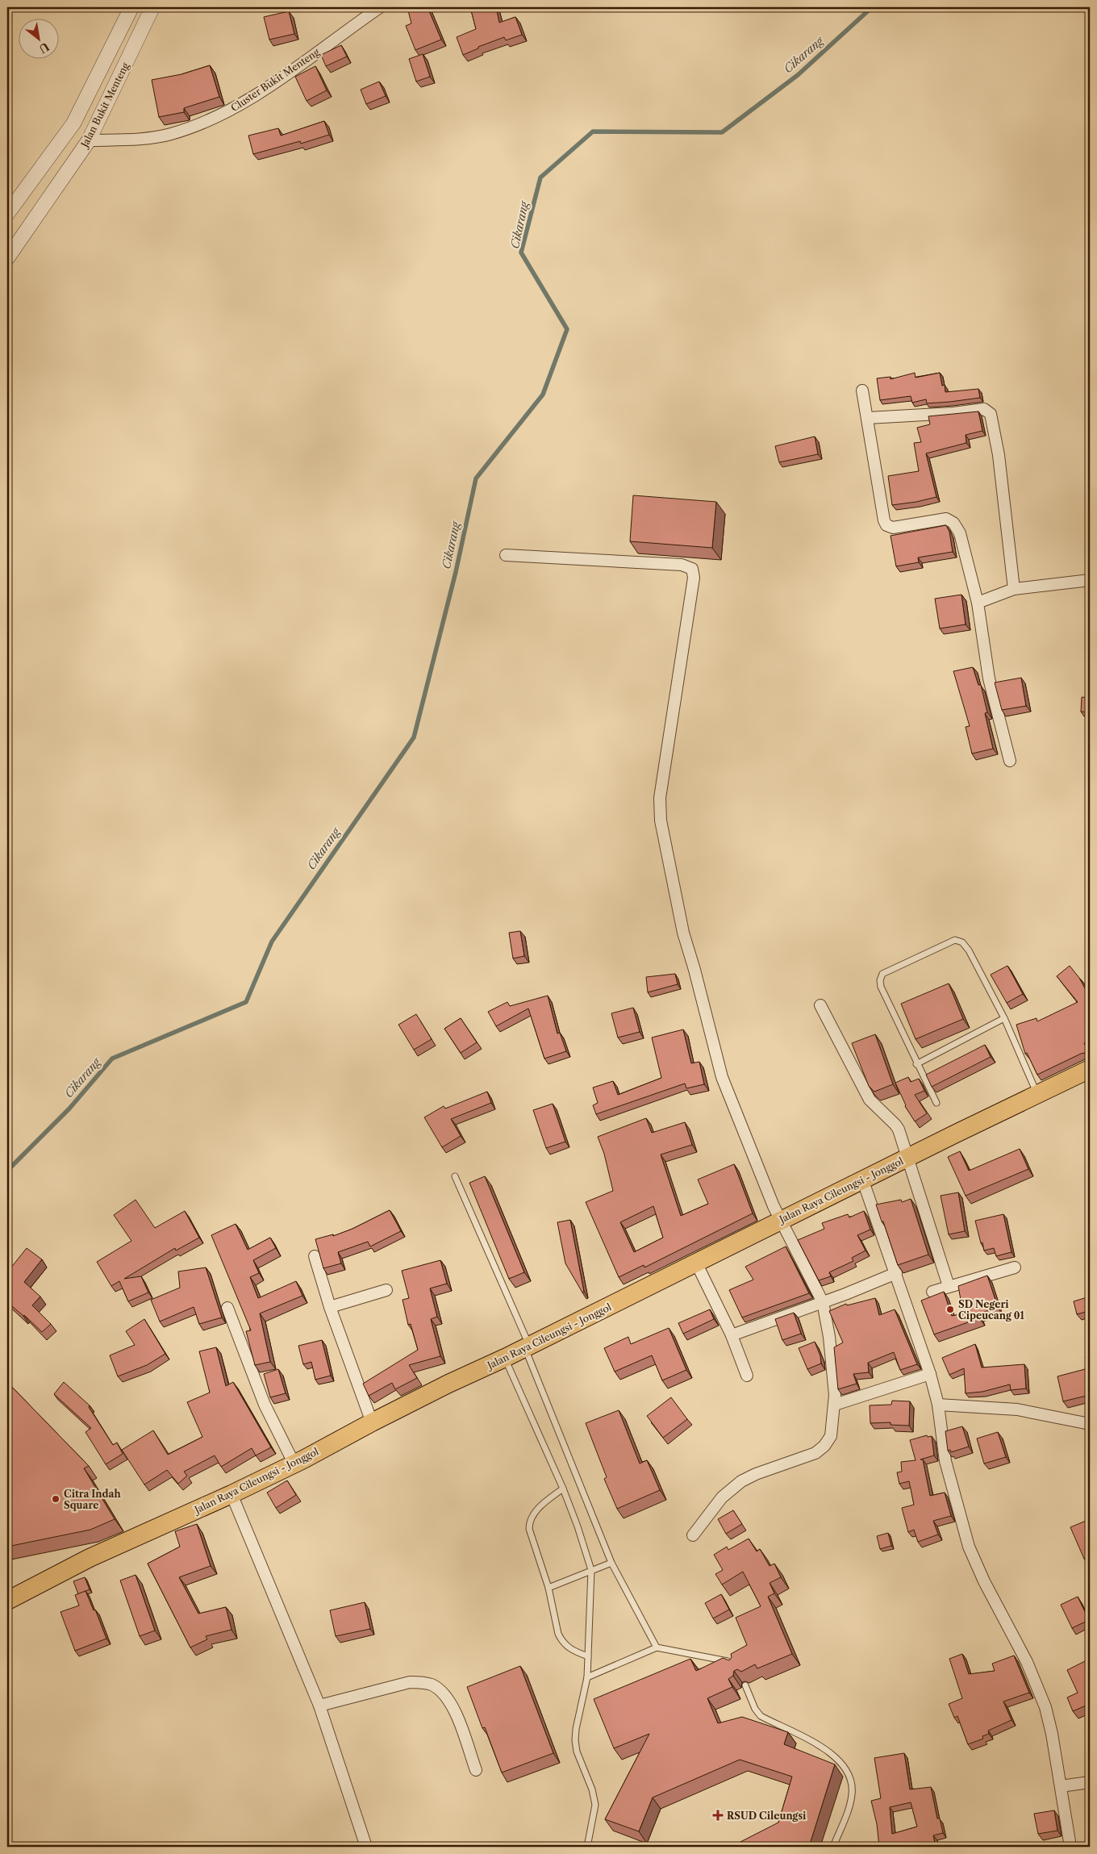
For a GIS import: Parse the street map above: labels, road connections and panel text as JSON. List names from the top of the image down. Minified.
{"streets":{"main road":["Jalan Raya Cileungsi - Jonggol"],"street":["Cluster Bukit Menteng","Jalan Bukit Menteng"]},"crossings":[["Cluster Bukit Menteng","Jalan Bukit Menteng"]],"water":["Cikarang"],"places":{"other":["SD Negeri Cipeucang 01","Citra Indah Square"],"health":["RSUD Cileungsi"]},"north":"bottom right"}
